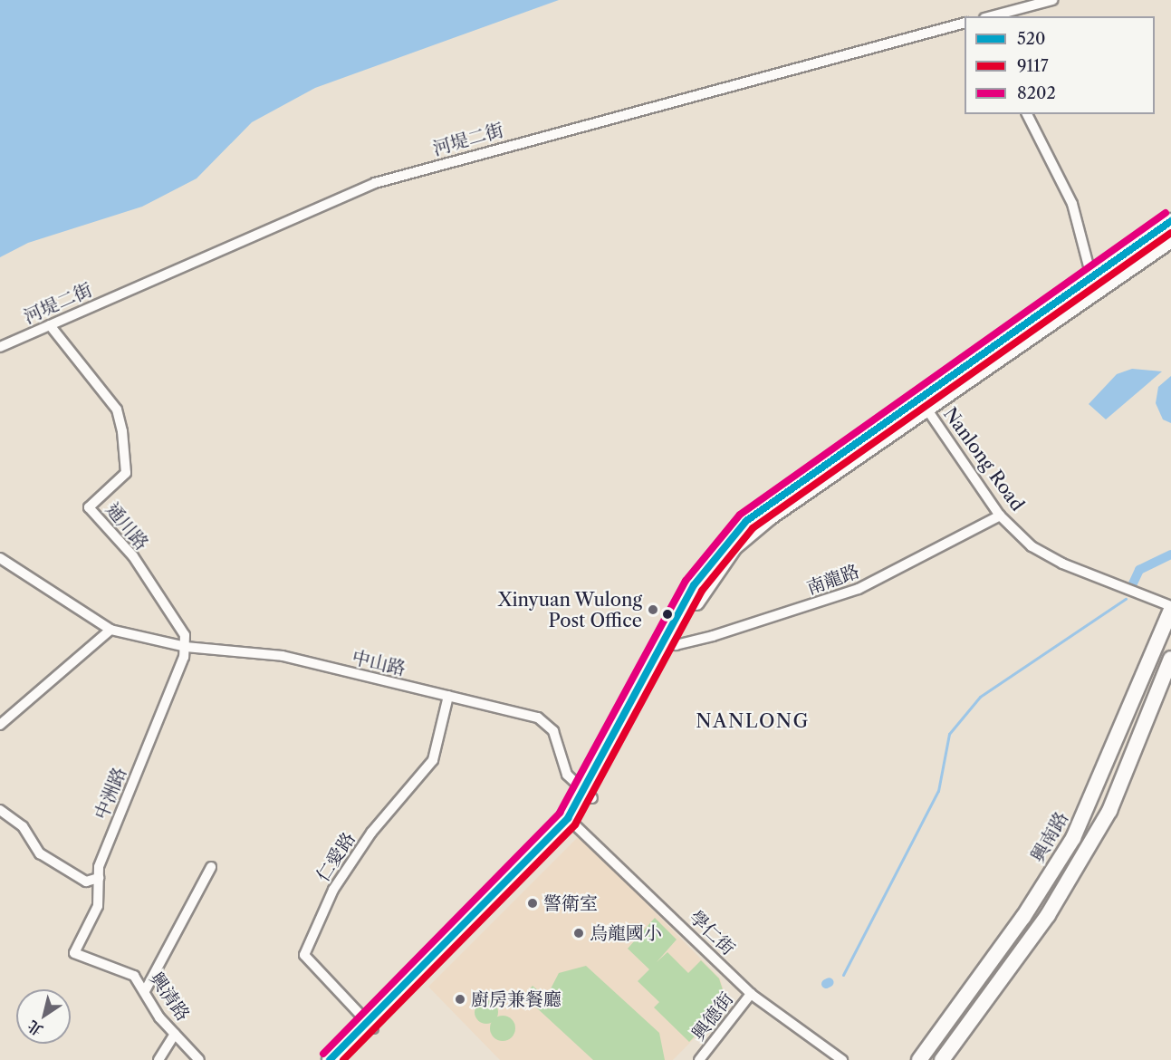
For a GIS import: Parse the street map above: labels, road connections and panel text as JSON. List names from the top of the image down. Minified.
{"streets":{"main road":["興南路"],"street":["河堤二街","Nanlong Road","通川路","南龍路","中山路","中洲路","仁愛路","學仁街","興清路","興德街"]},"crossings":[["河堤二街","通川路"],["Nanlong Road","南龍路"],["Nanlong Road","興南路"],["通川路","中山路"],["通川路","中洲路"],["中山路","中洲路"],["中山路","仁愛路"],["中洲路","興清路"],["學仁街","興德街"]],"districts":["NANLONG"],"places":["Xinyuan Wulong Post Office","警衛室","烏龍國小","廚房兼餐廳"],"lines":["transit line 8202","transit line 520","transit line 9117"],"legend":["520","9117","8202"],"north":"bottom left"}
